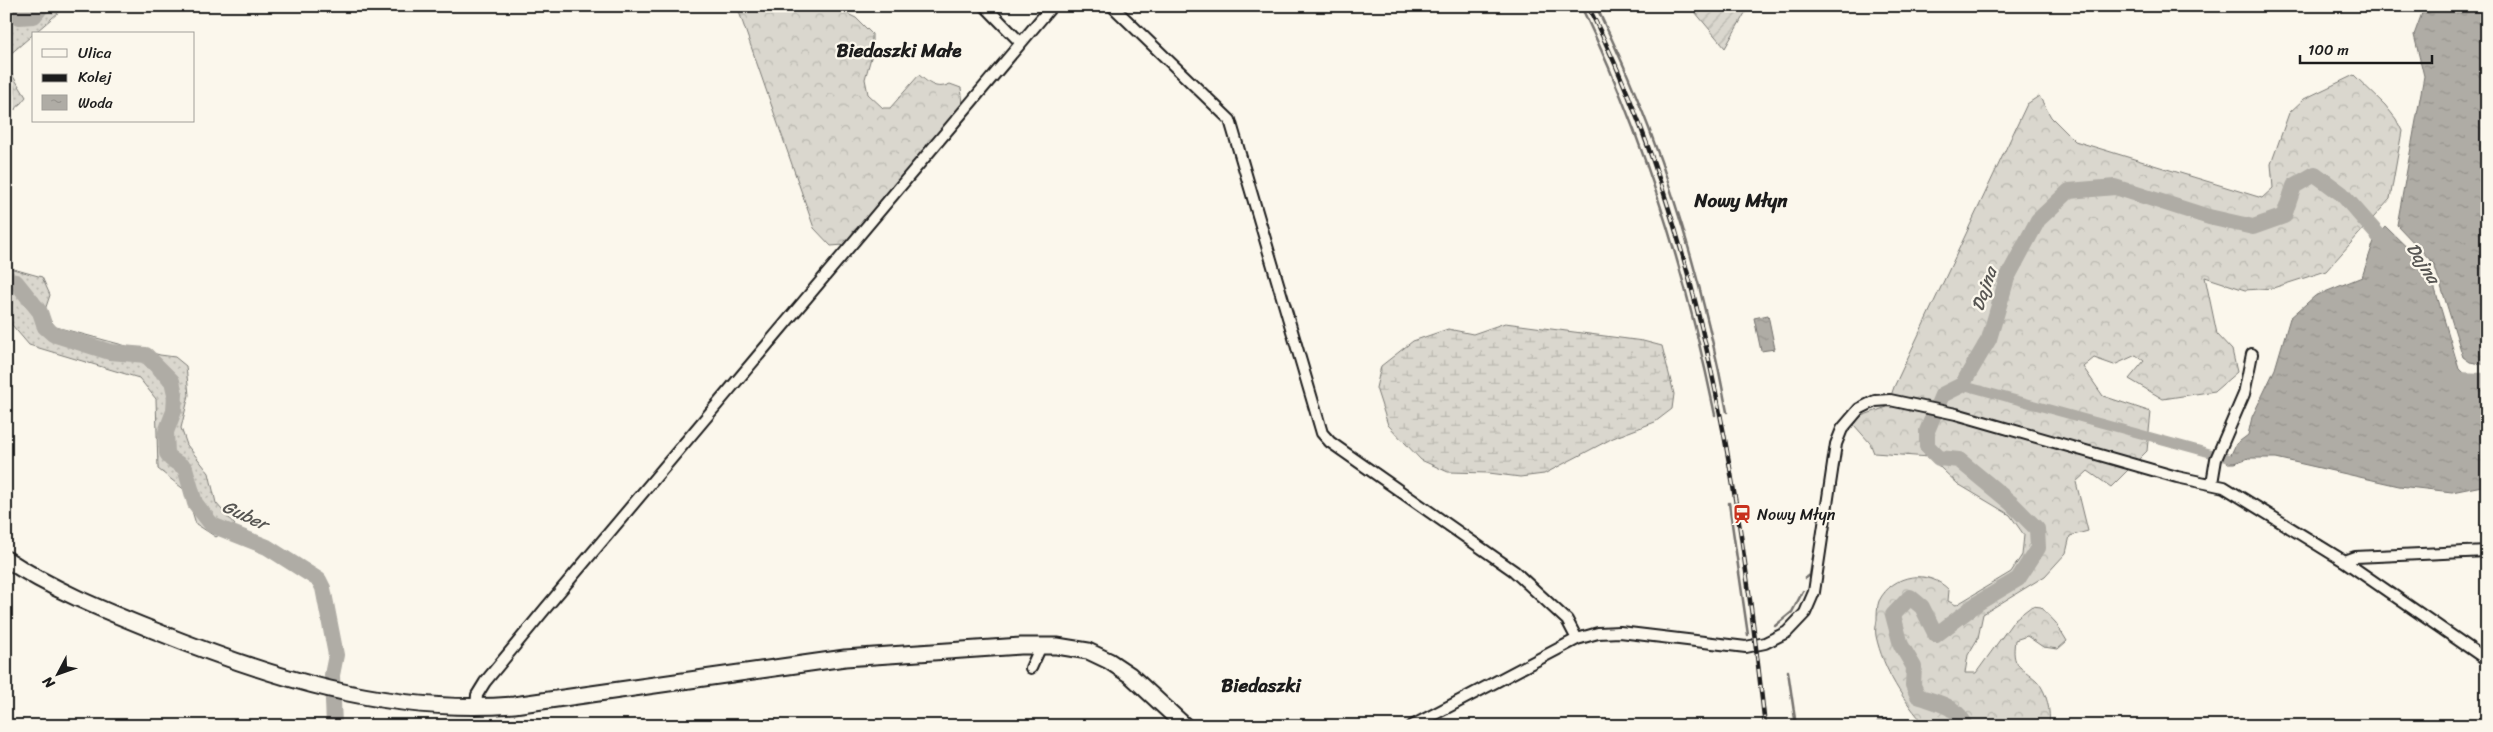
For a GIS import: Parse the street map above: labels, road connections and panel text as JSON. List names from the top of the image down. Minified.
{"districts":["Biedaszki Małe","Nowy Młyn","Biedaszki"],"water":["Dajna","Guber"],"places":{"station":["Nowy Młyn"]},"legend":["Ulica","Kolej","Woda"],"scale_bar":"100 m","north":"bottom left"}
